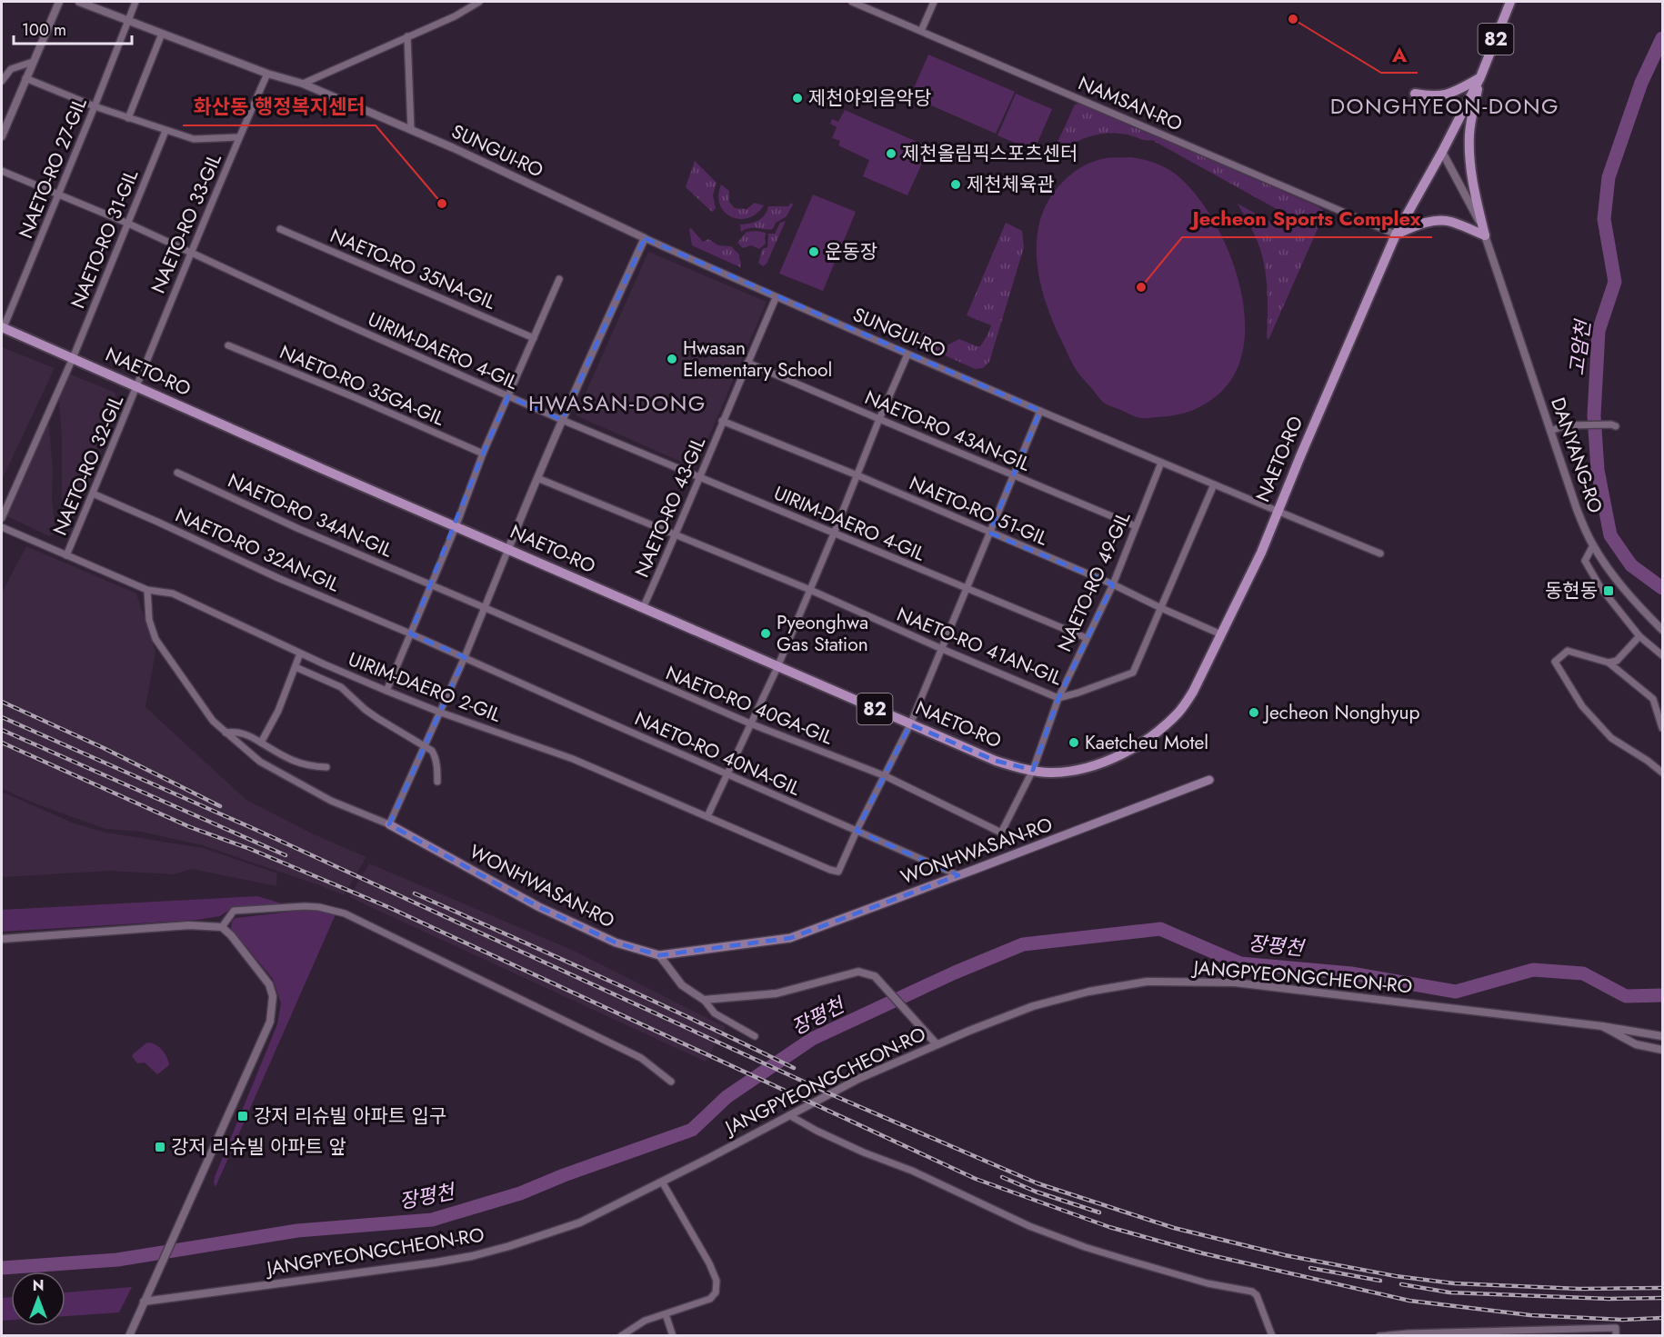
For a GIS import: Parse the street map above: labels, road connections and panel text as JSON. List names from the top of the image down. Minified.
{"streets":{"main road":["82","NAETO-RO","WONHWASAN-RO"],"street":["NAMSAN-RO","SUNGUI-RO","NAETO-RO 27-GIL","NAETO-RO 33-GIL","NAETO-RO 31-GIL","NAETO-RO 35NA-GIL","UIRIM-DAERO 4-GIL","NAETO-RO 35GA-GIL","NAETO-RO 43AN-GIL","DANYANG-RO","NAETO-RO 32-GIL","NAETO-RO 43-GIL","NAETO-RO 51-GIL","NAETO-RO 34AN-GIL","NAETO-RO 32AN-GIL","NAETO-RO 49-GIL","NAETO-RO 41AN-GIL","UIRIM-DAERO 2-GIL","NAETO-RO 40GA-GIL","NAETO-RO 40NA-GIL","JANGPYEONGCHEON-RO"]},"crossings":[["NAMSAN-RO","NAETO-RO"],["SUNGUI-RO","NAETO-RO 27-GIL"],["SUNGUI-RO","NAETO-RO 33-GIL"],["SUNGUI-RO","NAETO-RO"],["SUNGUI-RO","NAETO-RO 43-GIL"],["SUNGUI-RO","NAETO-RO 49-GIL"],["SUNGUI-RO","NAETO-RO 41AN-GIL"],["NAETO-RO 27-GIL","UIRIM-DAERO 4-GIL"],["NAETO-RO 27-GIL","NAETO-RO"],["NAETO-RO 33-GIL","UIRIM-DAERO 4-GIL"],["NAETO-RO 33-GIL","NAETO-RO"],["NAETO-RO 33-GIL","NAETO-RO 32-GIL"],["NAETO-RO 31-GIL","UIRIM-DAERO 4-GIL"],["NAETO-RO 31-GIL","NAETO-RO"],["UIRIM-DAERO 4-GIL","NAETO-RO 43-GIL"],["UIRIM-DAERO 4-GIL","NAETO-RO 49-GIL"],["NAETO-RO","DANYANG-RO"],["NAETO-RO","NAETO-RO 32-GIL"],["NAETO-RO","NAETO-RO 43-GIL"],["NAETO-RO","NAETO-RO 51-GIL"],["NAETO-RO","NAETO-RO 49-GIL"],["NAETO-RO 43AN-GIL","NAETO-RO 43-GIL"],["NAETO-RO 43AN-GIL","NAETO-RO 49-GIL"],["NAETO-RO 32-GIL","NAETO-RO 32AN-GIL"],["NAETO-RO 32-GIL","UIRIM-DAERO 2-GIL"],["NAETO-RO 43-GIL","NAETO-RO 51-GIL"],["NAETO-RO 43-GIL","NAETO-RO 41AN-GIL"],["NAETO-RO 51-GIL","NAETO-RO 49-GIL"],["NAETO-RO 51-GIL","NAETO-RO 41AN-GIL"],["NAETO-RO 34AN-GIL","NAETO-RO 40GA-GIL"],["NAETO-RO 32AN-GIL","NAETO-RO 40NA-GIL"],["NAETO-RO 49-GIL","NAETO-RO 41AN-GIL"],["NAETO-RO 49-GIL","NAETO-RO 40GA-GIL"],["UIRIM-DAERO 2-GIL","NAETO-RO 40NA-GIL"],["UIRIM-DAERO 2-GIL","WONHWASAN-RO"],["NAETO-RO 40NA-GIL","WONHWASAN-RO"]],"districts":["DONGHYEON-DONG","HWASAN-DONG"],"water":["고암천","장평천"],"places":{"other":["A","제천야외음악당","제천올림픽스포츠센터","제천체육관","화산동 행정복지센터","운동장","Jecheon Sports Complex","Hwasan Elementary School","Pyeonghwa Gas Station","Jecheon Nonghyup","Kaetcheu Motel"],"transit":["동현동","강저 리슈빌 아파트 입구","강저 리슈빌 아파트 앞"]},"scale_bar":"100 m","north":"top"}
